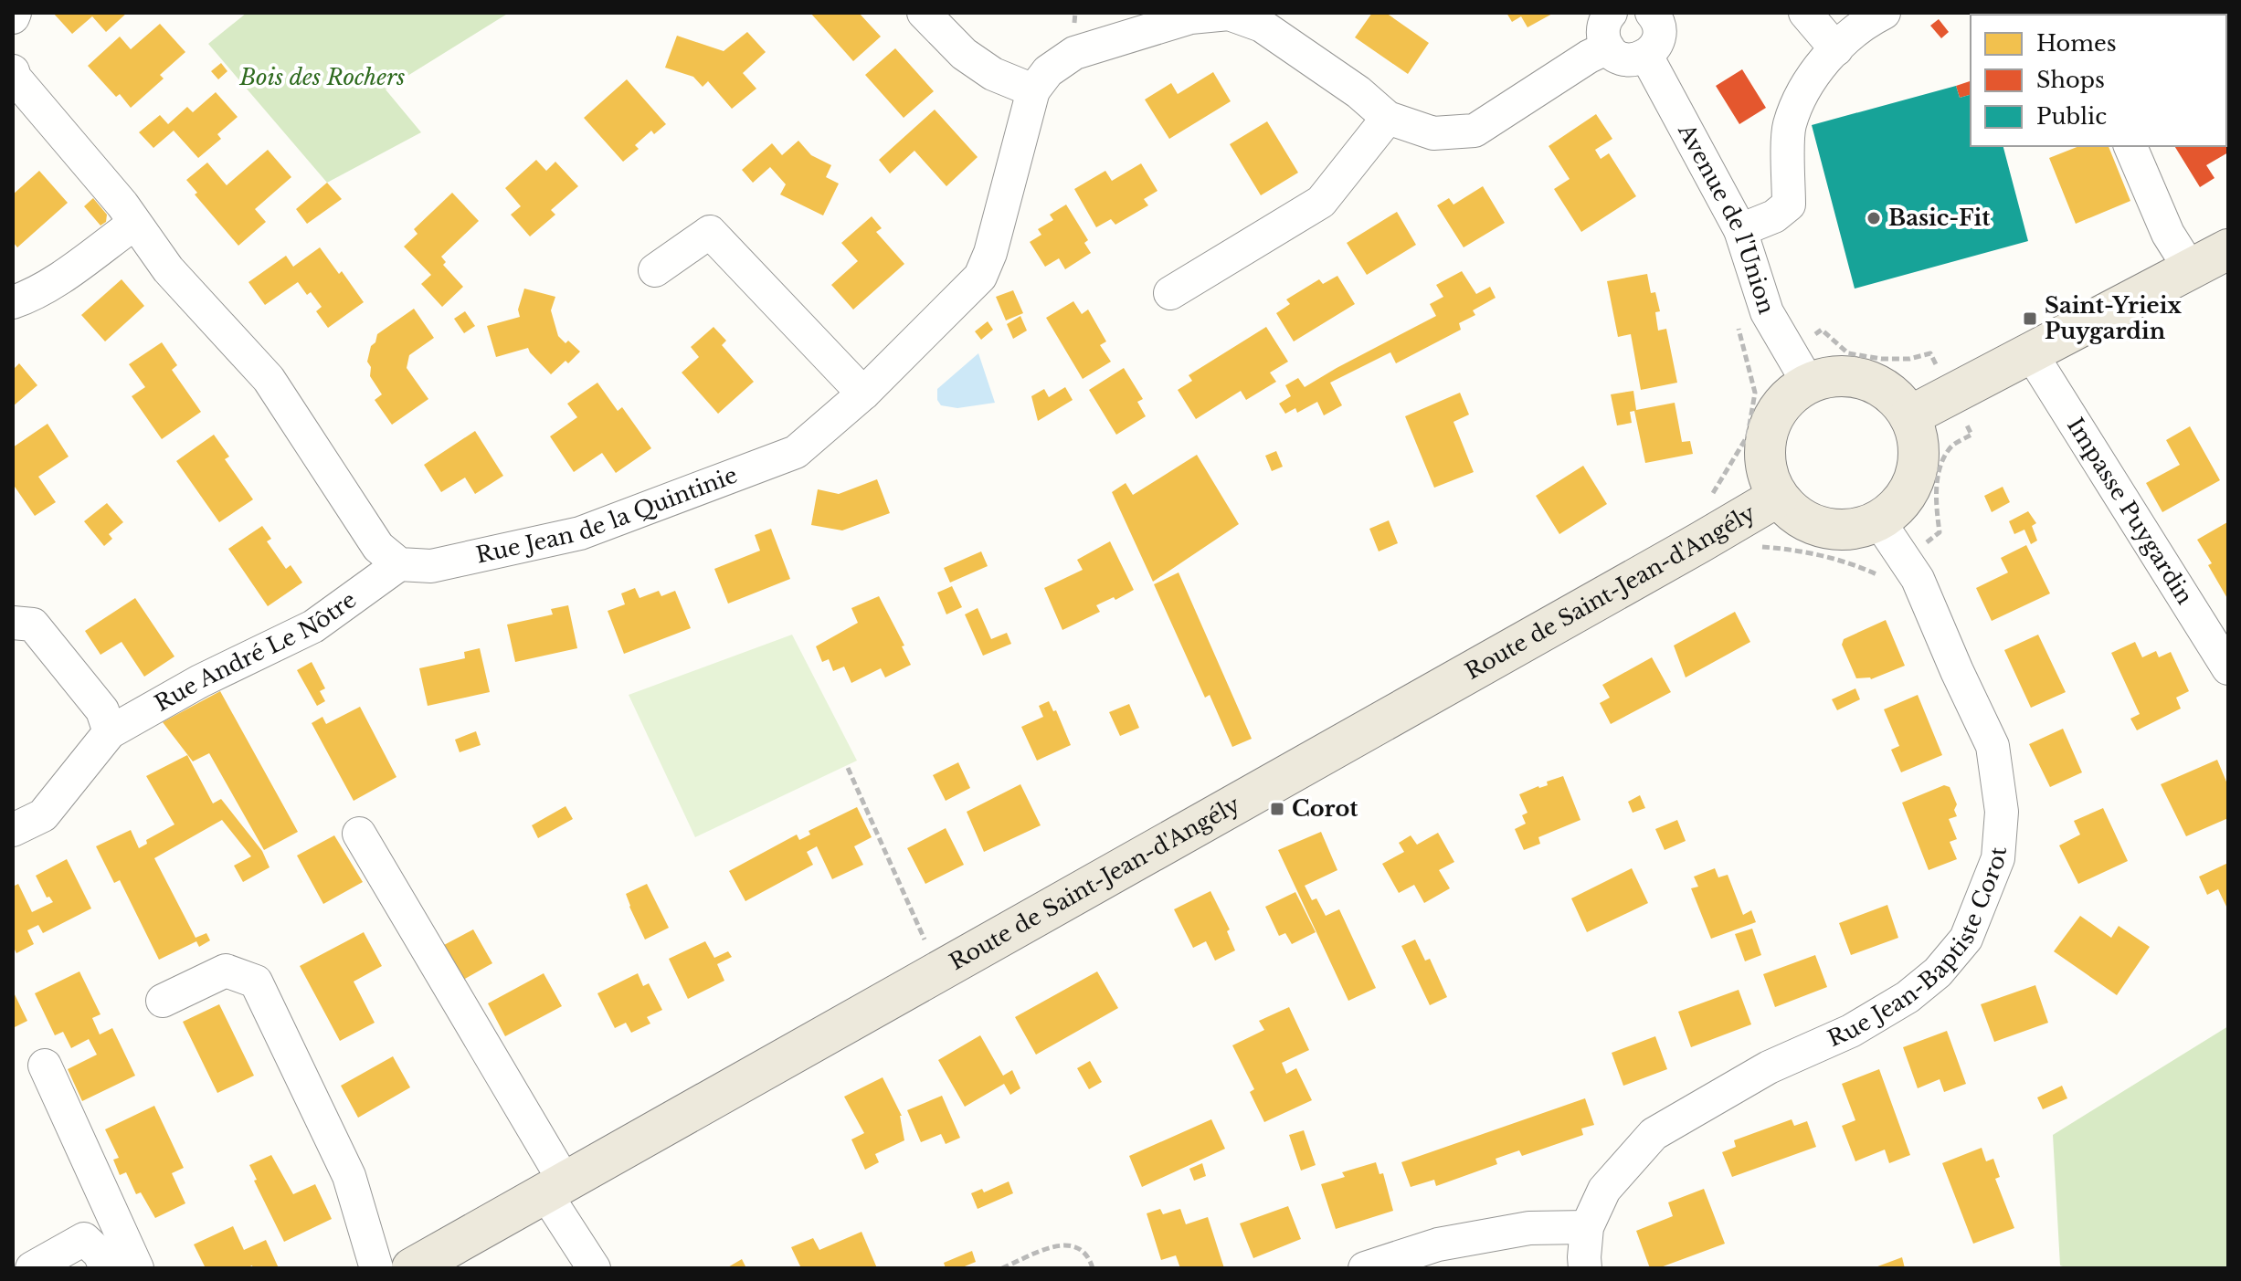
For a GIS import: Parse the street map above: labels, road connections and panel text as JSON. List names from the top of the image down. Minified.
{"streets":{"main road":["Route de Saint-Jean-d'Angély"],"street":["Avenue de l'Union","Impasse Puygardin","Rue Jean de la Quintinie","Rue André Le Nôtre","Rue Jean-Baptiste Corot"]},"crossings":[["Avenue de l'Union","Route de Saint-Jean-d'Angély"],["Avenue de l'Union","Rue Jean-Baptiste Corot"],["Rue Jean de la Quintinie","Rue André Le Nôtre"],["Route de Saint-Jean-d'Angély","Rue Jean-Baptiste Corot"]],"parks":["Bois des Rochers"],"places":{"other":["Basic-Fit"],"transit":["Saint-Yrieix Puygardin","Corot"]},"legend":["Homes","Shops","Public"]}
